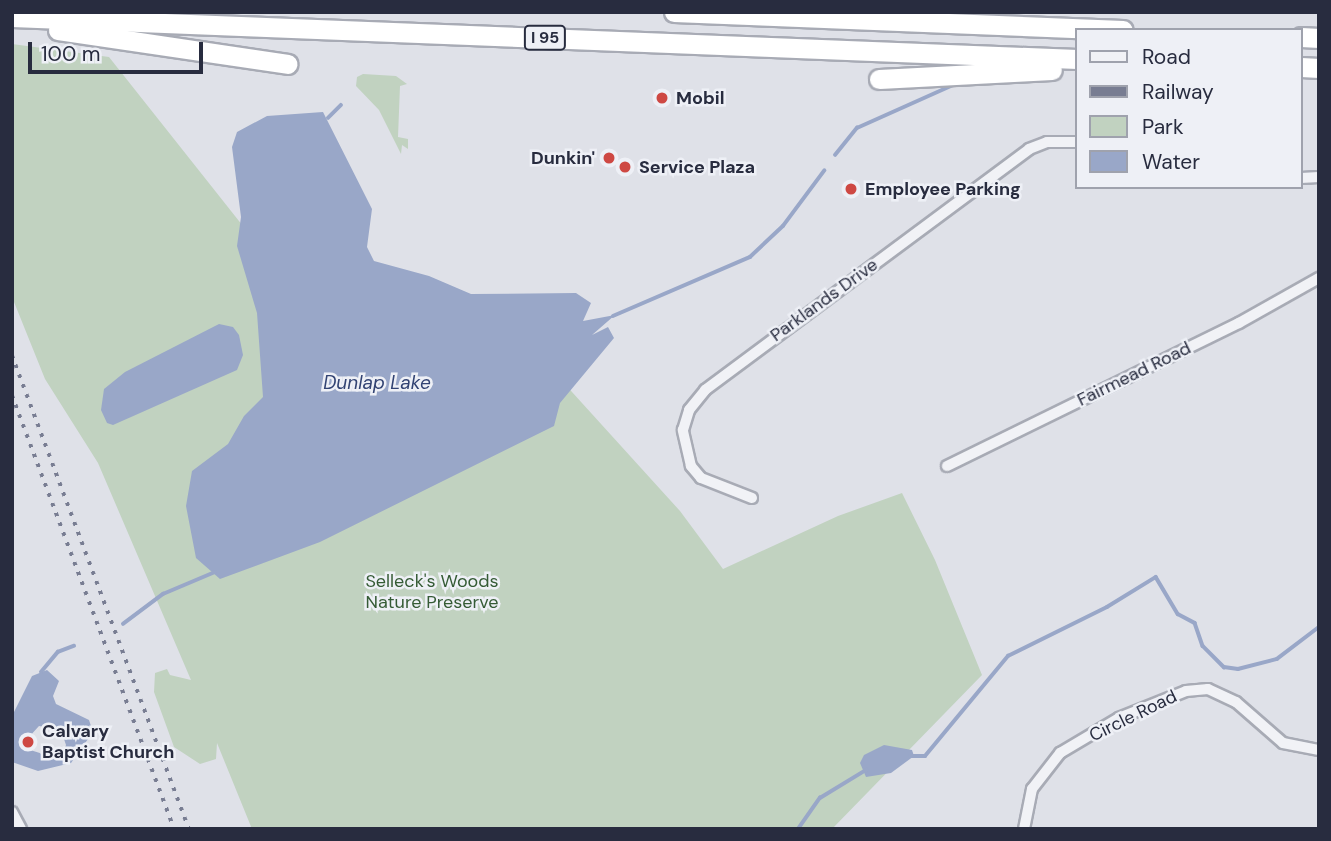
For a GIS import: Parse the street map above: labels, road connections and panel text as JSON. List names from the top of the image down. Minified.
{"streets":{"highway":["I 95"],"street":["Parklands Drive","Fairmead Road","Circle Road"]},"water":["Dunlap Lake"],"parks":["Selleck's Woods Nature Preserve"],"places":["Mobil","Dunkin'","Service Plaza","Employee Parking","Calvary Baptist Church"],"legend":["Road","Railway","Park","Water"],"scale_bar":"100 m"}
